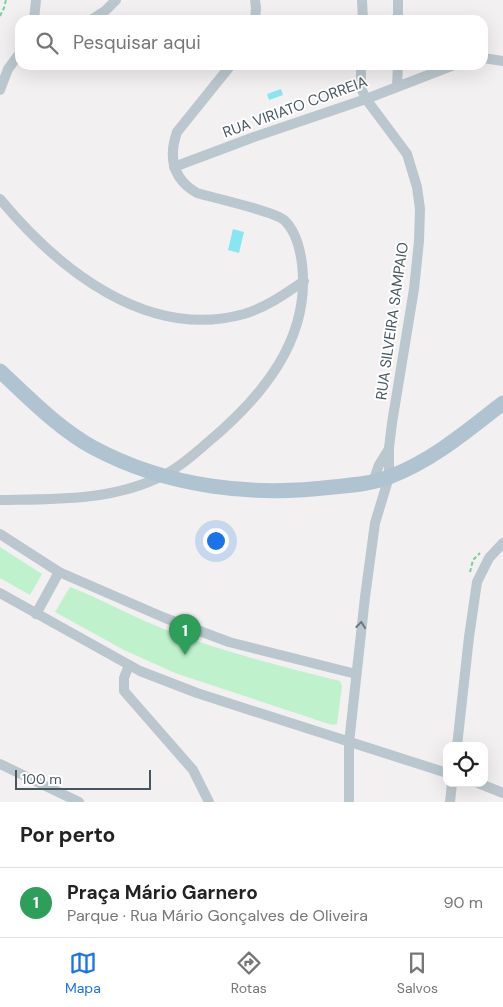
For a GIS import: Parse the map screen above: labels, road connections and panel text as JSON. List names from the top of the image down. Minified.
{"streets":{"street":["RUA VIRIATO CORREIA","RUA SILVEIRA SAMPAIO"]},"crossings":[["RUA VIRIATO CORREIA","RUA SILVEIRA SAMPAIO"]],"scale_bar":"100 m","page":{"search":"Pesquisar aqui","pins":"1","scale":"100 m","heading":"Por perto","list":[{"mark":"1","name":"Praça Mário Garnero","note":"Parque · Rua Mário Gonçalves de Oliveira","value":"90 m"}],"nav":["Mapa","Rotas","Salvos"]}}
